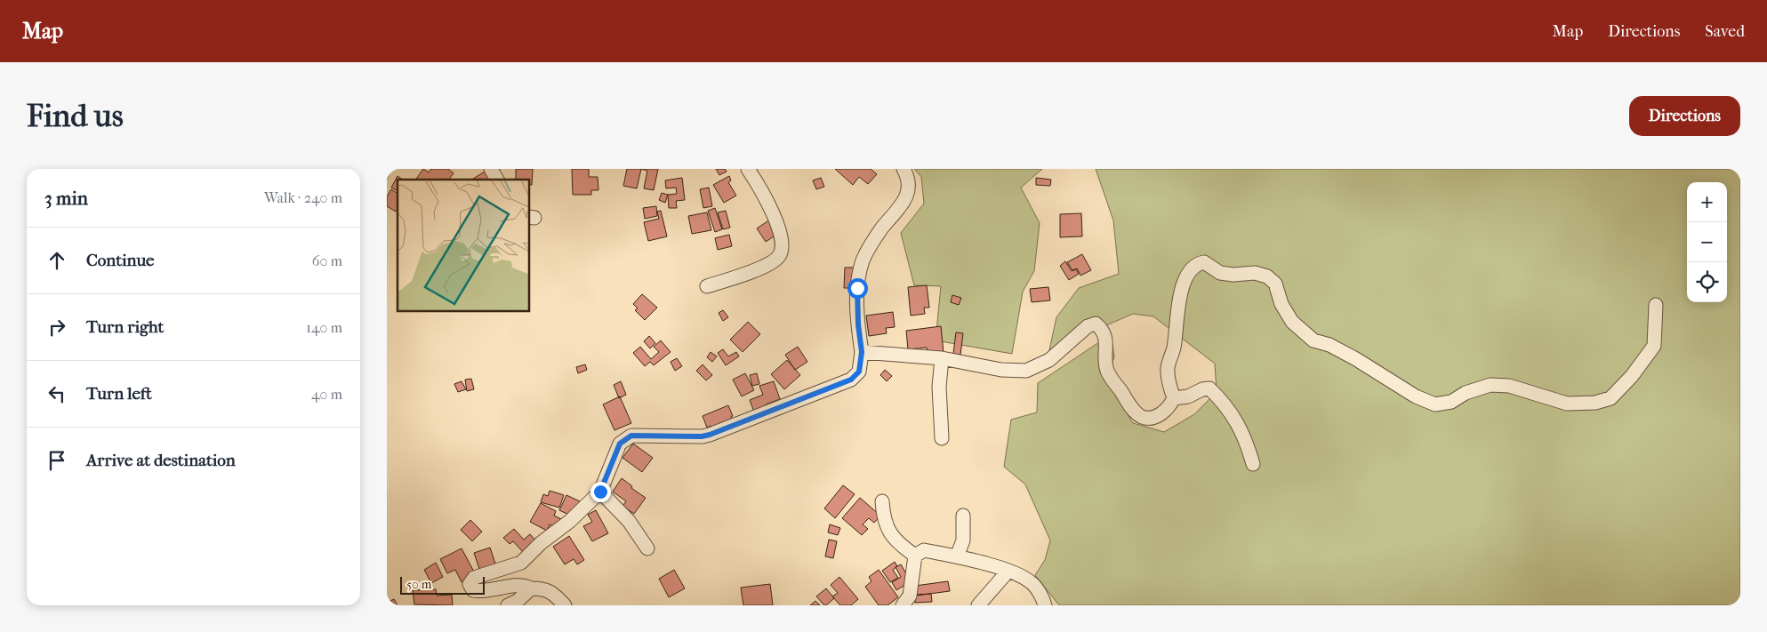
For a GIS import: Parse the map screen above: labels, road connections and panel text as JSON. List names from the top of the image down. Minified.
{"scale_bar":"50 m","page":{"header":"Map","nav":["Map","Directions","Saved"],"buttons":"Directions","title":"Find us","heading":["3 min","Walk · 240 m"],"map_buttons":["+","−"],"list":[["Continue","60 m"],["Turn right","140 m"],["Turn left","40 m"],"Arrive at destination"],"scale":"50 m"}}
